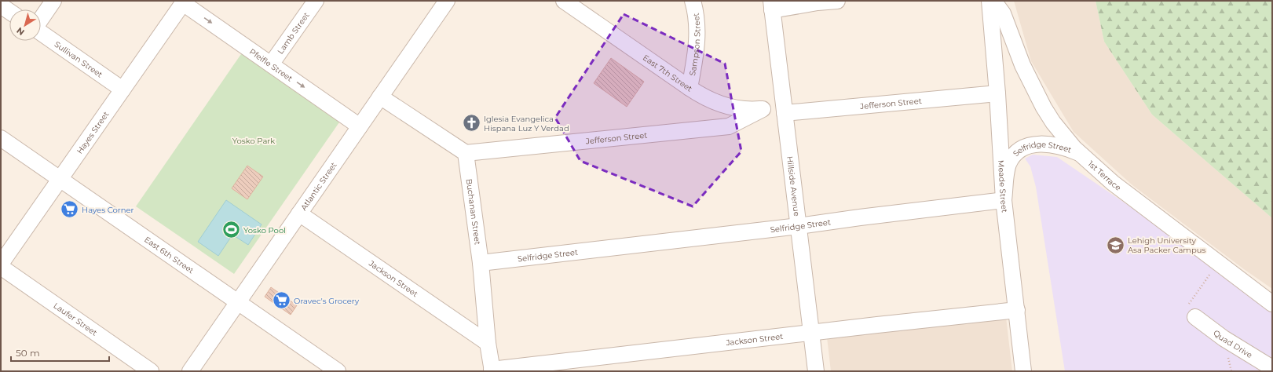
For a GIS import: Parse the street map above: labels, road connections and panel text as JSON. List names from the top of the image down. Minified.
{"streets":{"street":["Lamb Street","Sampson Street","Sullivan Street","Pfeifle Street","East 7th Street","Jefferson Street","Hayes Street","Selfridge Street","1st Terrace","Atlantic Street","Hillside Avenue","Meade Street","Buchanan Street","East 6th Street","Jackson Street","Laufer Street","Quad Drive"]},"crossings":[["Lamb Street","Pfeifle Street"],["Sampson Street","East 7th Street"],["Sullivan Street","Hayes Street"],["Pfeifle Street","Hayes Street"],["Pfeifle Street","Atlantic Street"],["East 7th Street","Jefferson Street"],["East 7th Street","Hillside Avenue"],["Jefferson Street","Hillside Avenue"],["Jefferson Street","Meade Street"],["Jefferson Street","Buchanan Street"],["Hayes Street","East 6th Street"],["Selfridge Street","1st Terrace"],["Selfridge Street","Hillside Avenue"],["Selfridge Street","Meade Street"],["Selfridge Street","Buchanan Street"],["Atlantic Street","East 6th Street"],["Atlantic Street","Jackson Street"],["Hillside Avenue","Jackson Street"],["Meade Street","Jackson Street"],["Buchanan Street","Jackson Street"]],"one_way":["Pfeifle Street"],"parks":["Yosko Park"],"places":{"church":["Iglesia Evangelica Hispana Luz Y Verdad"],"supermarket":["Hayes Corner","Oravec's Grocery"],"sports":["Yosko Pool"],"school or university":["Lehigh University Asa Packer Campus"]},"scale_bar":"50 m","north":"bottom left"}
